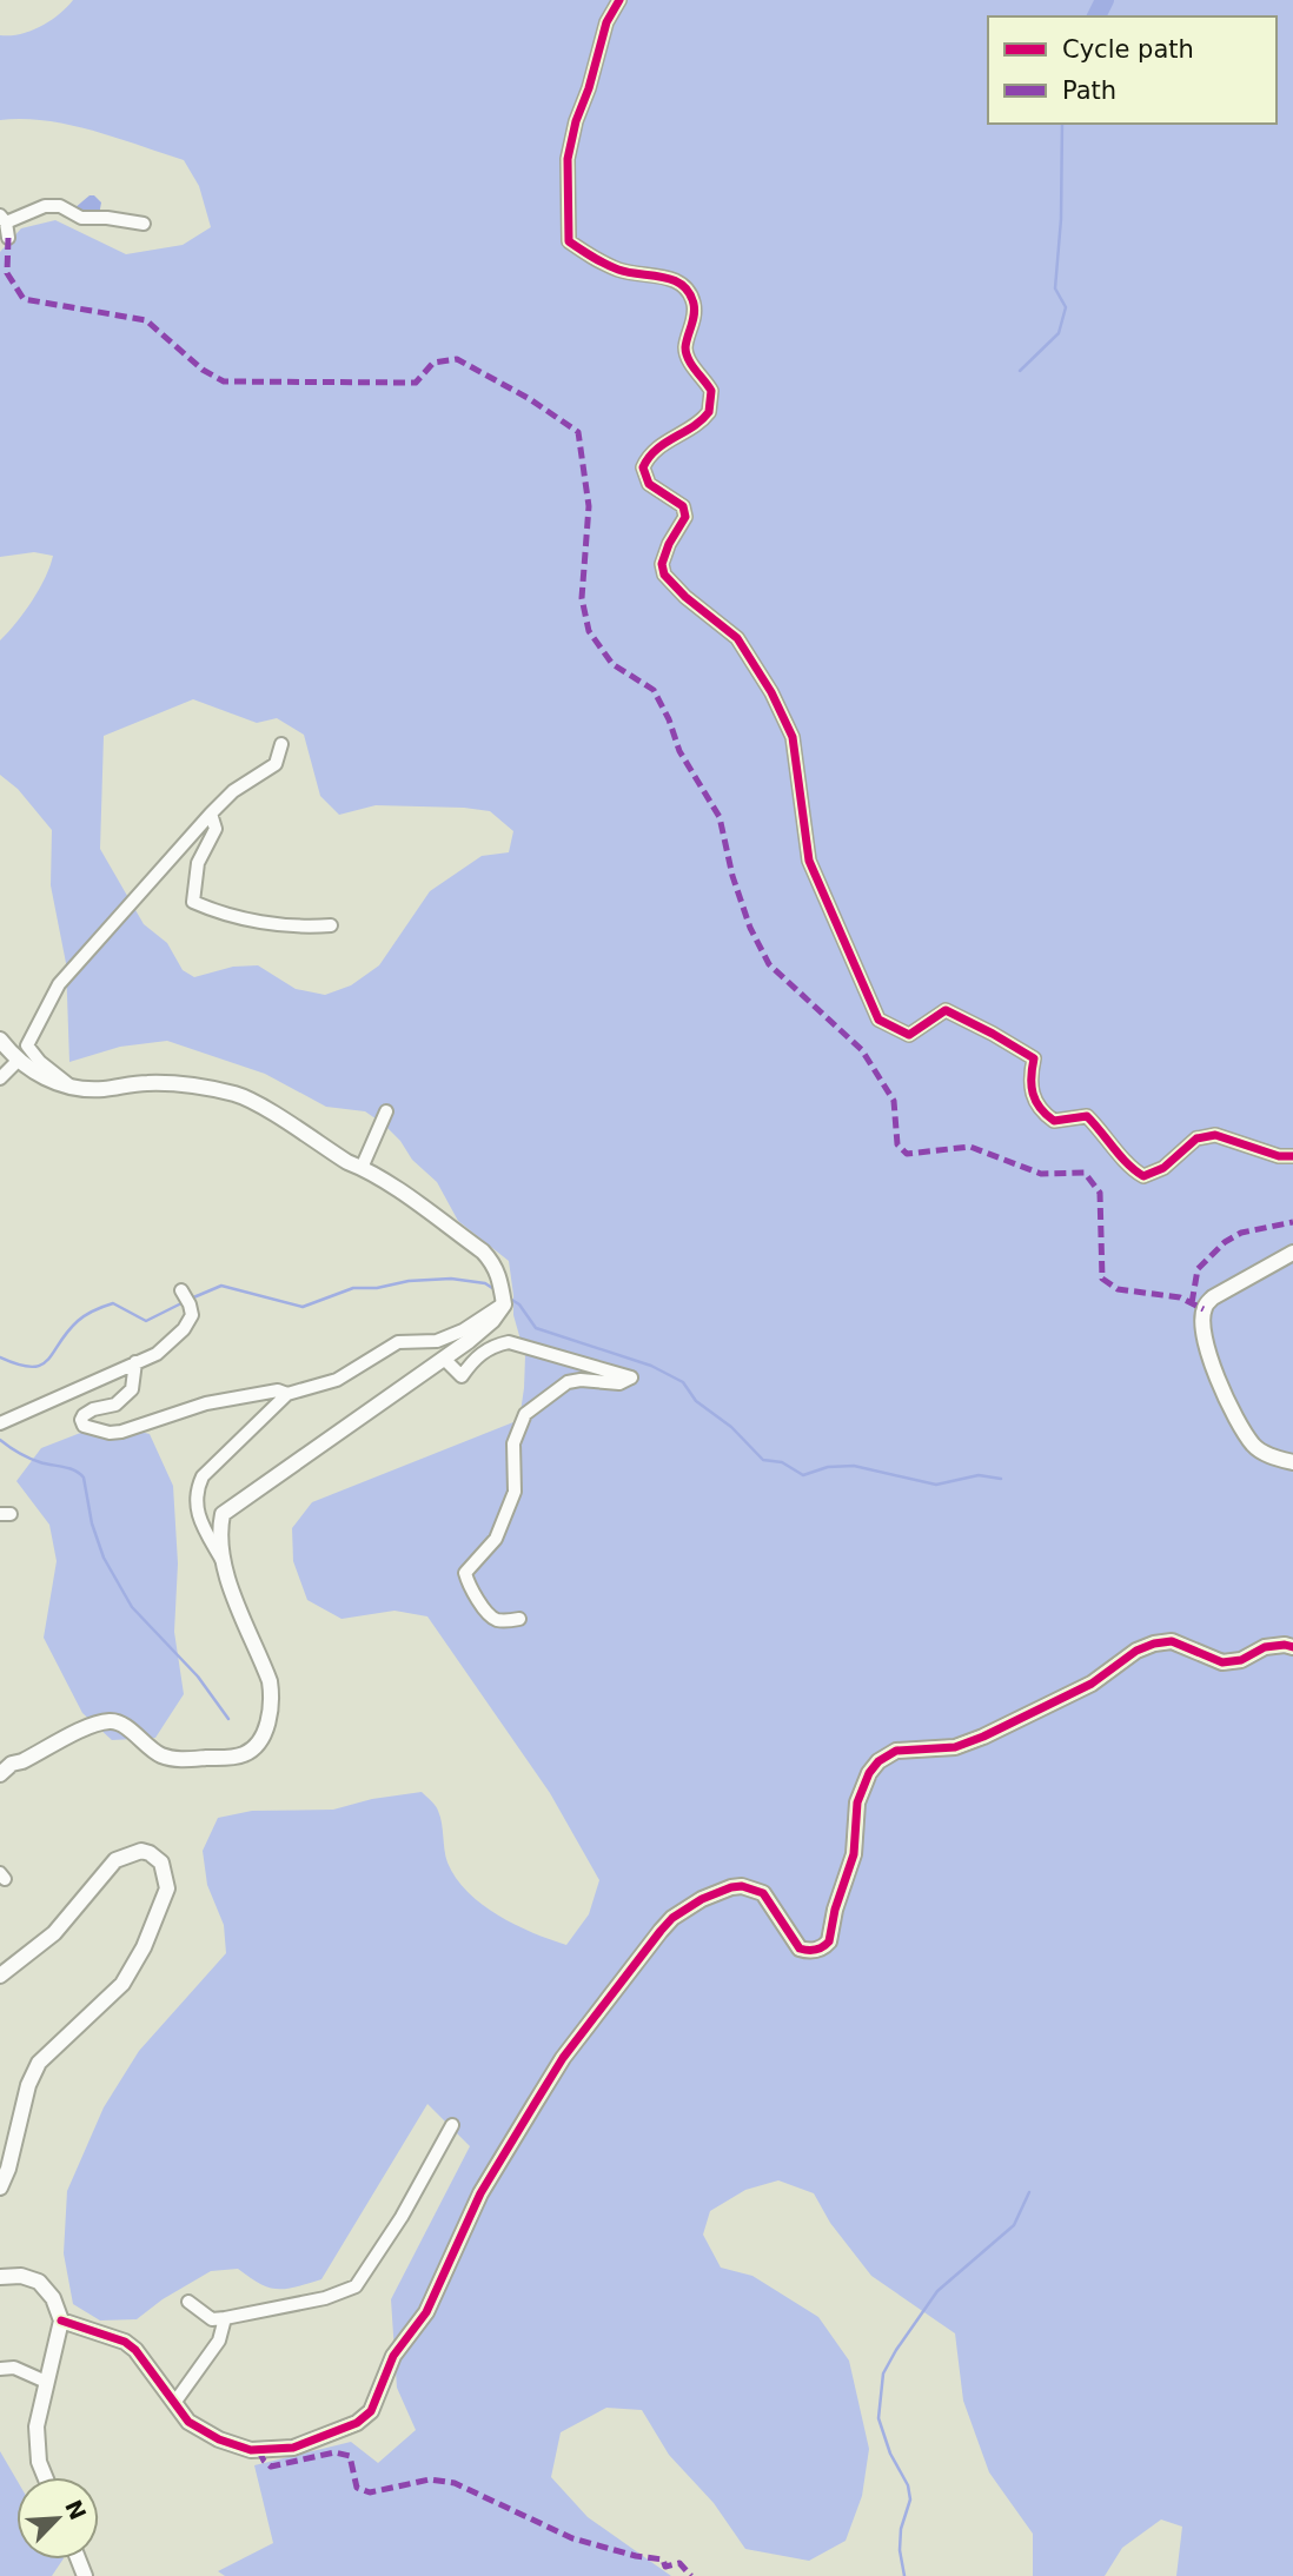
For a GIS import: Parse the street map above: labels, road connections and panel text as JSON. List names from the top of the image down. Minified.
{"legend":["Cycle path","Path"],"north":"top right"}
